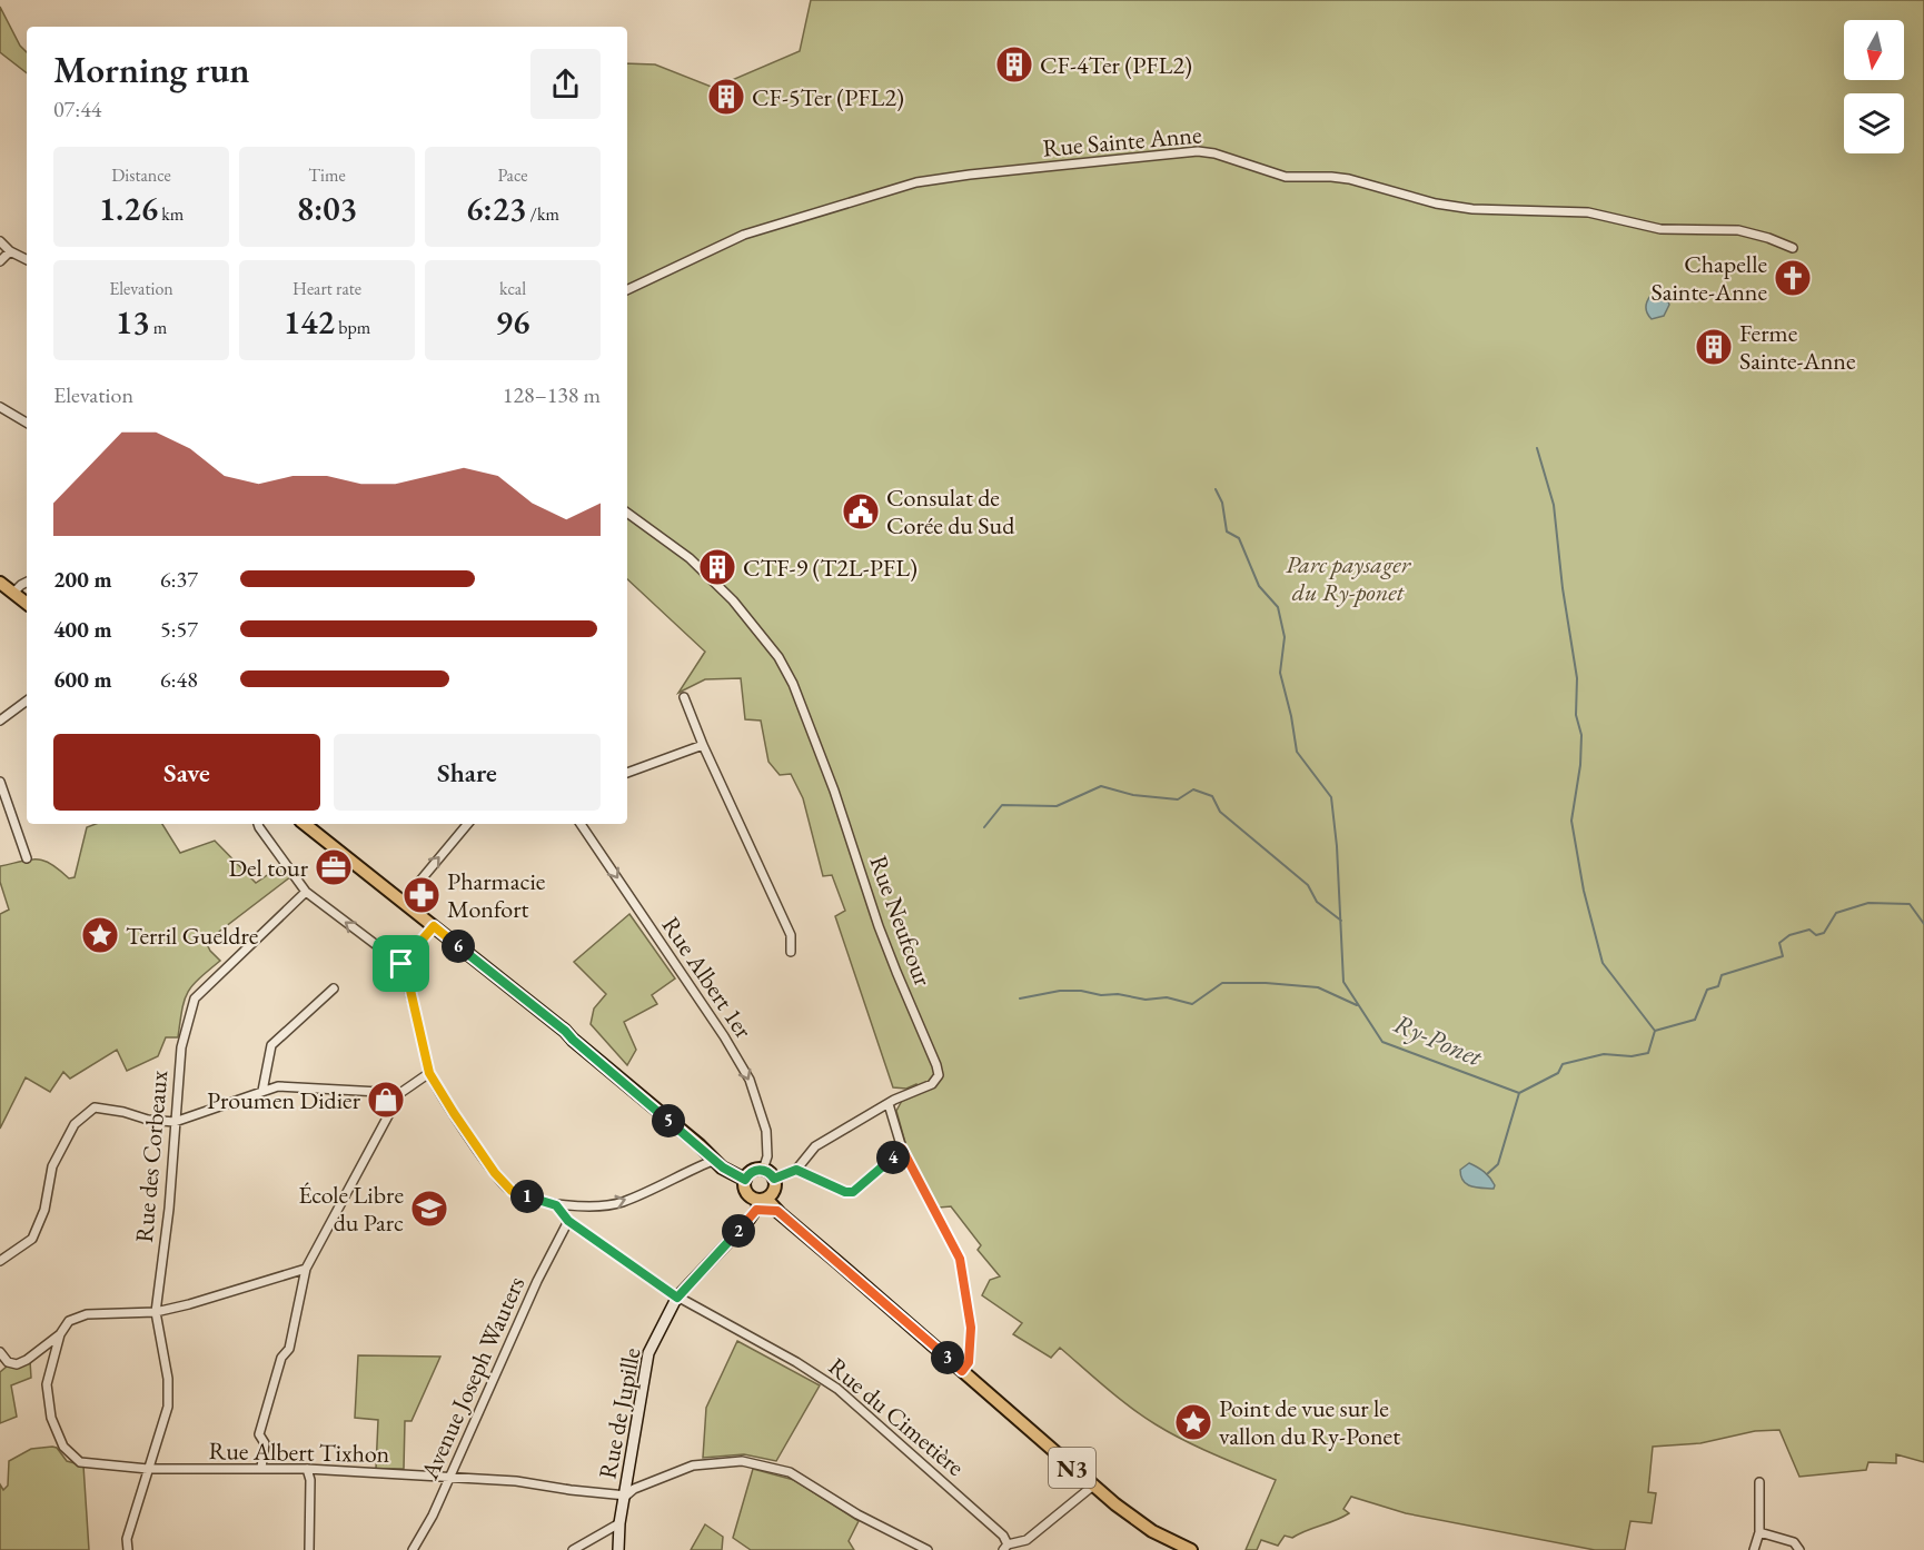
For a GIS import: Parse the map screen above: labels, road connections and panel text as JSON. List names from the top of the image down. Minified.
{"streets":{"main road":["N3"],"street":["Rue Sainte Anne","Rue Neufcour","Rue Albert 1er","Rue des Corbeaux","Avenue Joseph Wauters","Rue de Jupille","Rue du Cimetière","Rue Albert Tixhon"]},"crossings":[["Rue Albert 1er","Rue de Jupille"],["Rue Albert 1er","N3"],["Rue des Corbeaux","Rue Albert Tixhon"],["Avenue Joseph Wauters","Rue du Cimetière"],["Avenue Joseph Wauters","Rue Albert Tixhon"],["Rue de Jupille","Rue du Cimetière"],["Rue de Jupille","Rue Albert Tixhon"],["Rue de Jupille","N3"]],"one_way":["Rue Albert 1er"],"water":["Ry-Ponet"],"parks":["Parc paysager du Ry-ponet"],"places":{"building":["CF-4Ter (PFL2)","CF-5Ter (PFL2)","Ferme Sainte-Anne","CTF-9 (T2L-PFL)"],"church":["Chapelle Sainte-Anne"],"public building":["Consulat de Corée du Sud"],"office":["Del tour"],"pharmacy":["Pharmacie Monfort"],"place":["Terril Gueldre","Point de vue sur le vallon du Ry-Ponet"],"shop":["Proumen Didier"],"school or university":["École Libre du Parc"]},"north":"bottom","page":{"heading":["Morning run","07:44"],"stats":[["Distance","1.26 km"],["Time","8:03"],["Pace","6:23 /km"],["Elevation","13 m"],["Heart rate","142 bpm"],["kcal","96"]],"chart":["Elevation","128–138 m"],"list":[{"name":"200 m","note":"6:37"},{"name":"400 m","note":"5:57"},{"name":"600 m","note":"6:48"}],"buttons":["Save","Share"],"pins":["6","5","4","1","2","3"]}}
